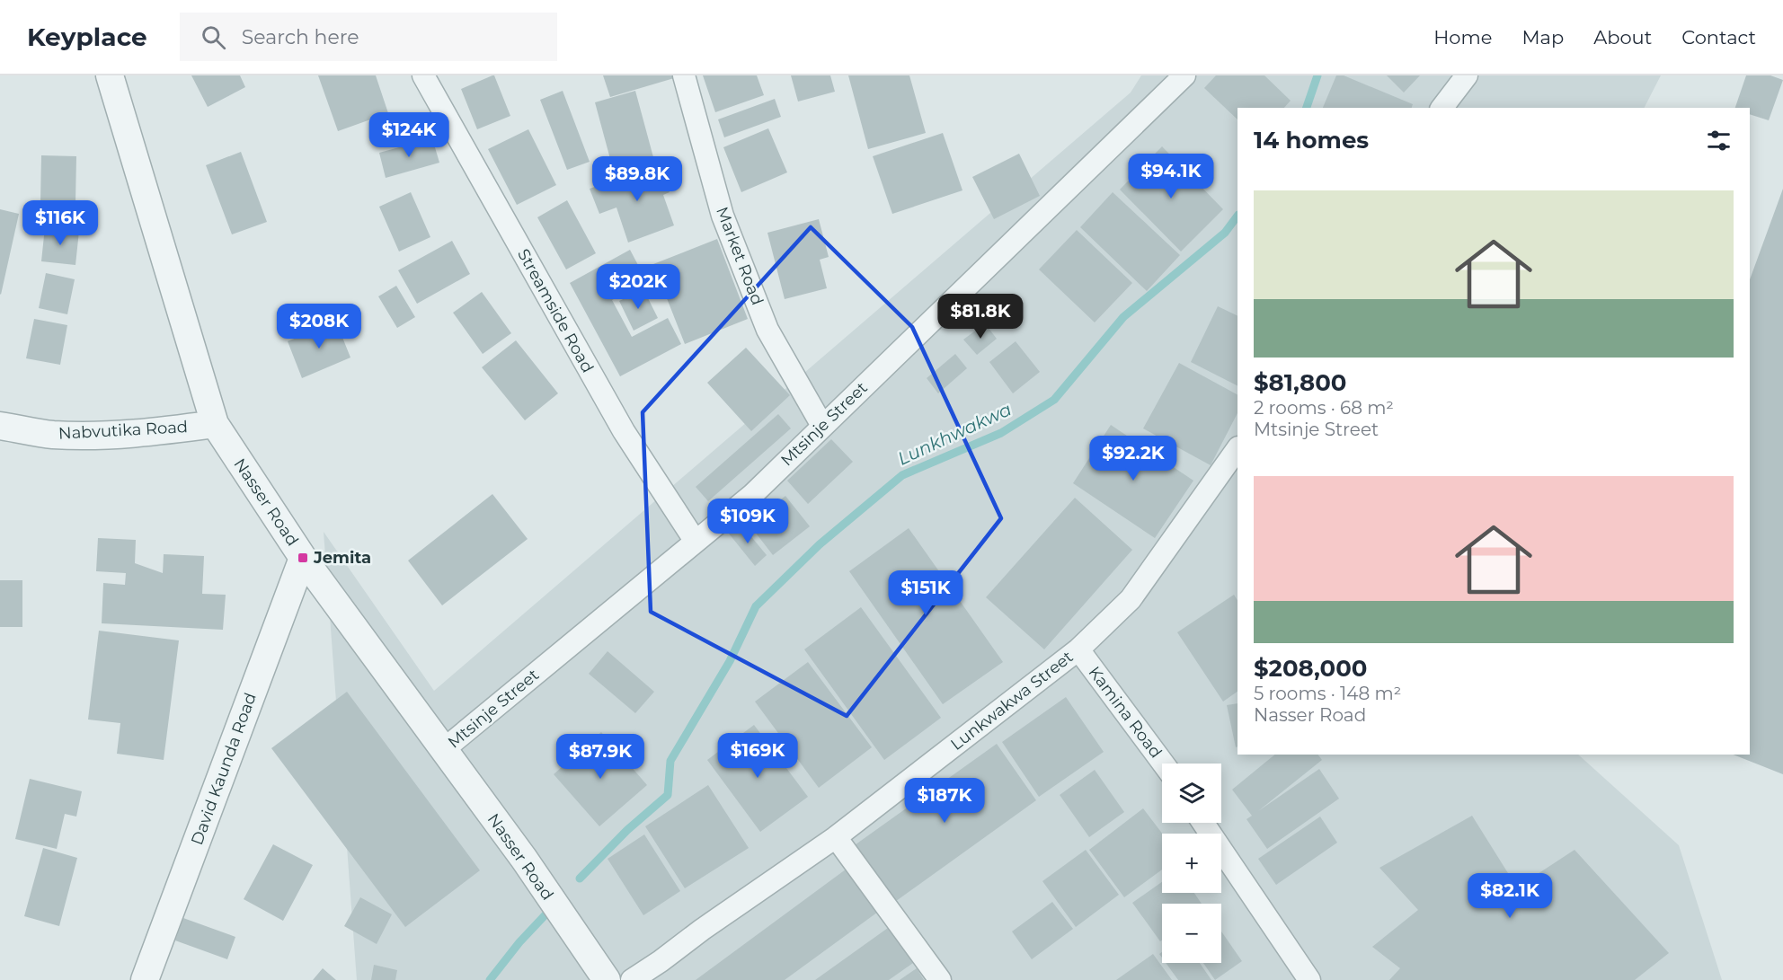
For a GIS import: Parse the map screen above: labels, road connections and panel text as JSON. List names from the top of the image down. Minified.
{"streets":{"street":["Market Road","Streamside Road","Mtsinje Street","Nabvutika Road","Nasser Road","Lunkwakwa Street","Kamina Road","David Kaunda Road"]},"crossings":[["Market Road","Mtsinje Street"],["Streamside Road","Mtsinje Street"],["Mtsinje Street","Nasser Road"],["Nabvutika Road","Nasser Road"],["Nasser Road","David Kaunda Road"],["Lunkwakwa Street","Kamina Road"]],"water":["Lunkhwakwa"],"places":{"transit":["Jemita"]},"page":{"header":"Keyplace","search":"Search here","nav":["Home","Map","About","Contact"],"heading":"14 homes","price":["$124K","$94.1K","$89.8K","$116K","$202K","$81.8K","$208K","$92.2K","$109K","$151K","$169K","$87.9K","$187K","$82.1K"],"list":[{"name":"$81,800","note":"2 rooms · 68 m² · Mtsinje Street"},{"name":"$208,000","note":"5 rooms · 148 m² · Nasser Road"}],"map_buttons":["+","−"]}}
